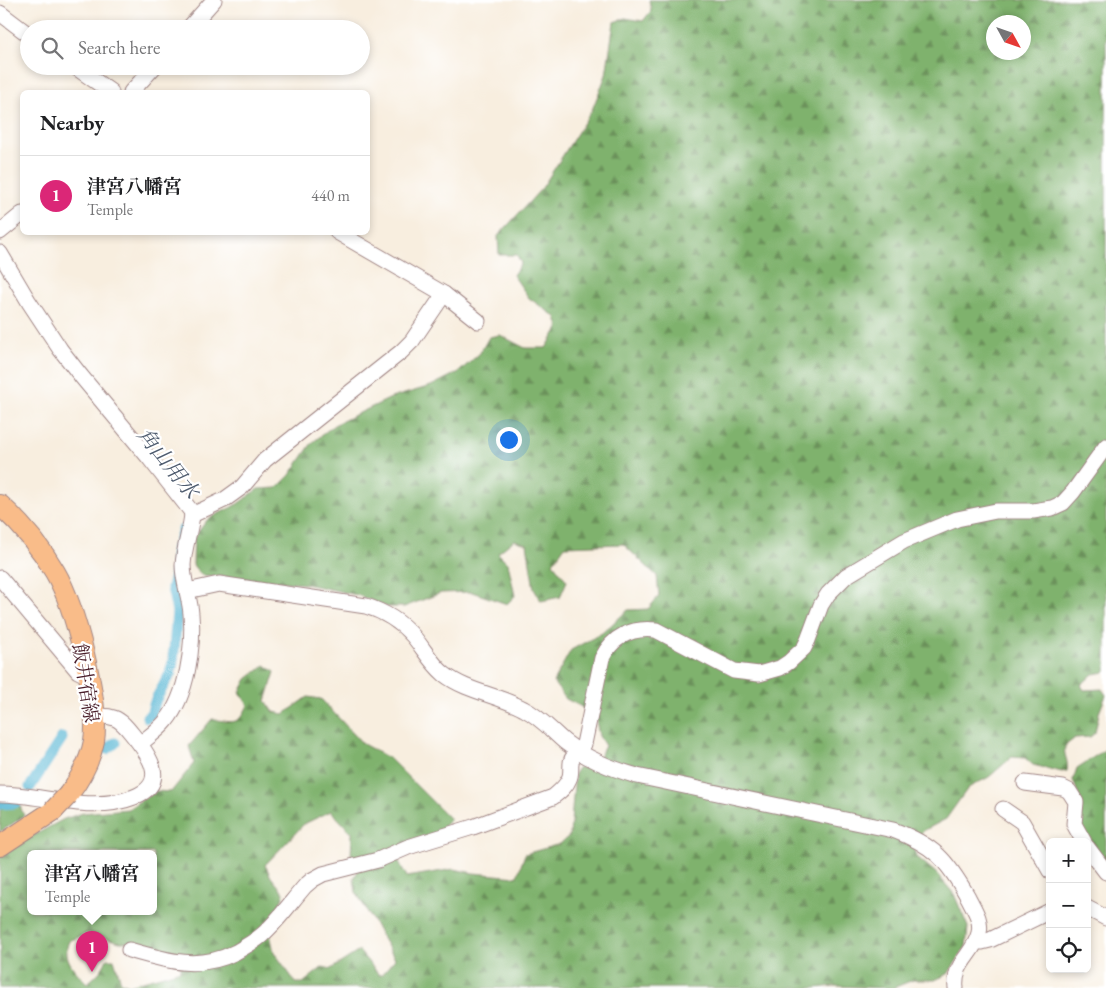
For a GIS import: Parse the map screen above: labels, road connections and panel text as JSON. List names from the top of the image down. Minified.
{"streets":{"main road":["飯井宿線"]},"water":["角山用水"],"north":"bottom right","page":{"search":"Search here","heading":"Nearby","list":[{"mark":"1","name":"津宮八幡宮","note":"Temple","value":"440 m"}],"map_buttons":["+","−"],"popup":["津宮八幡宮","Temple"],"pins":"1"}}
